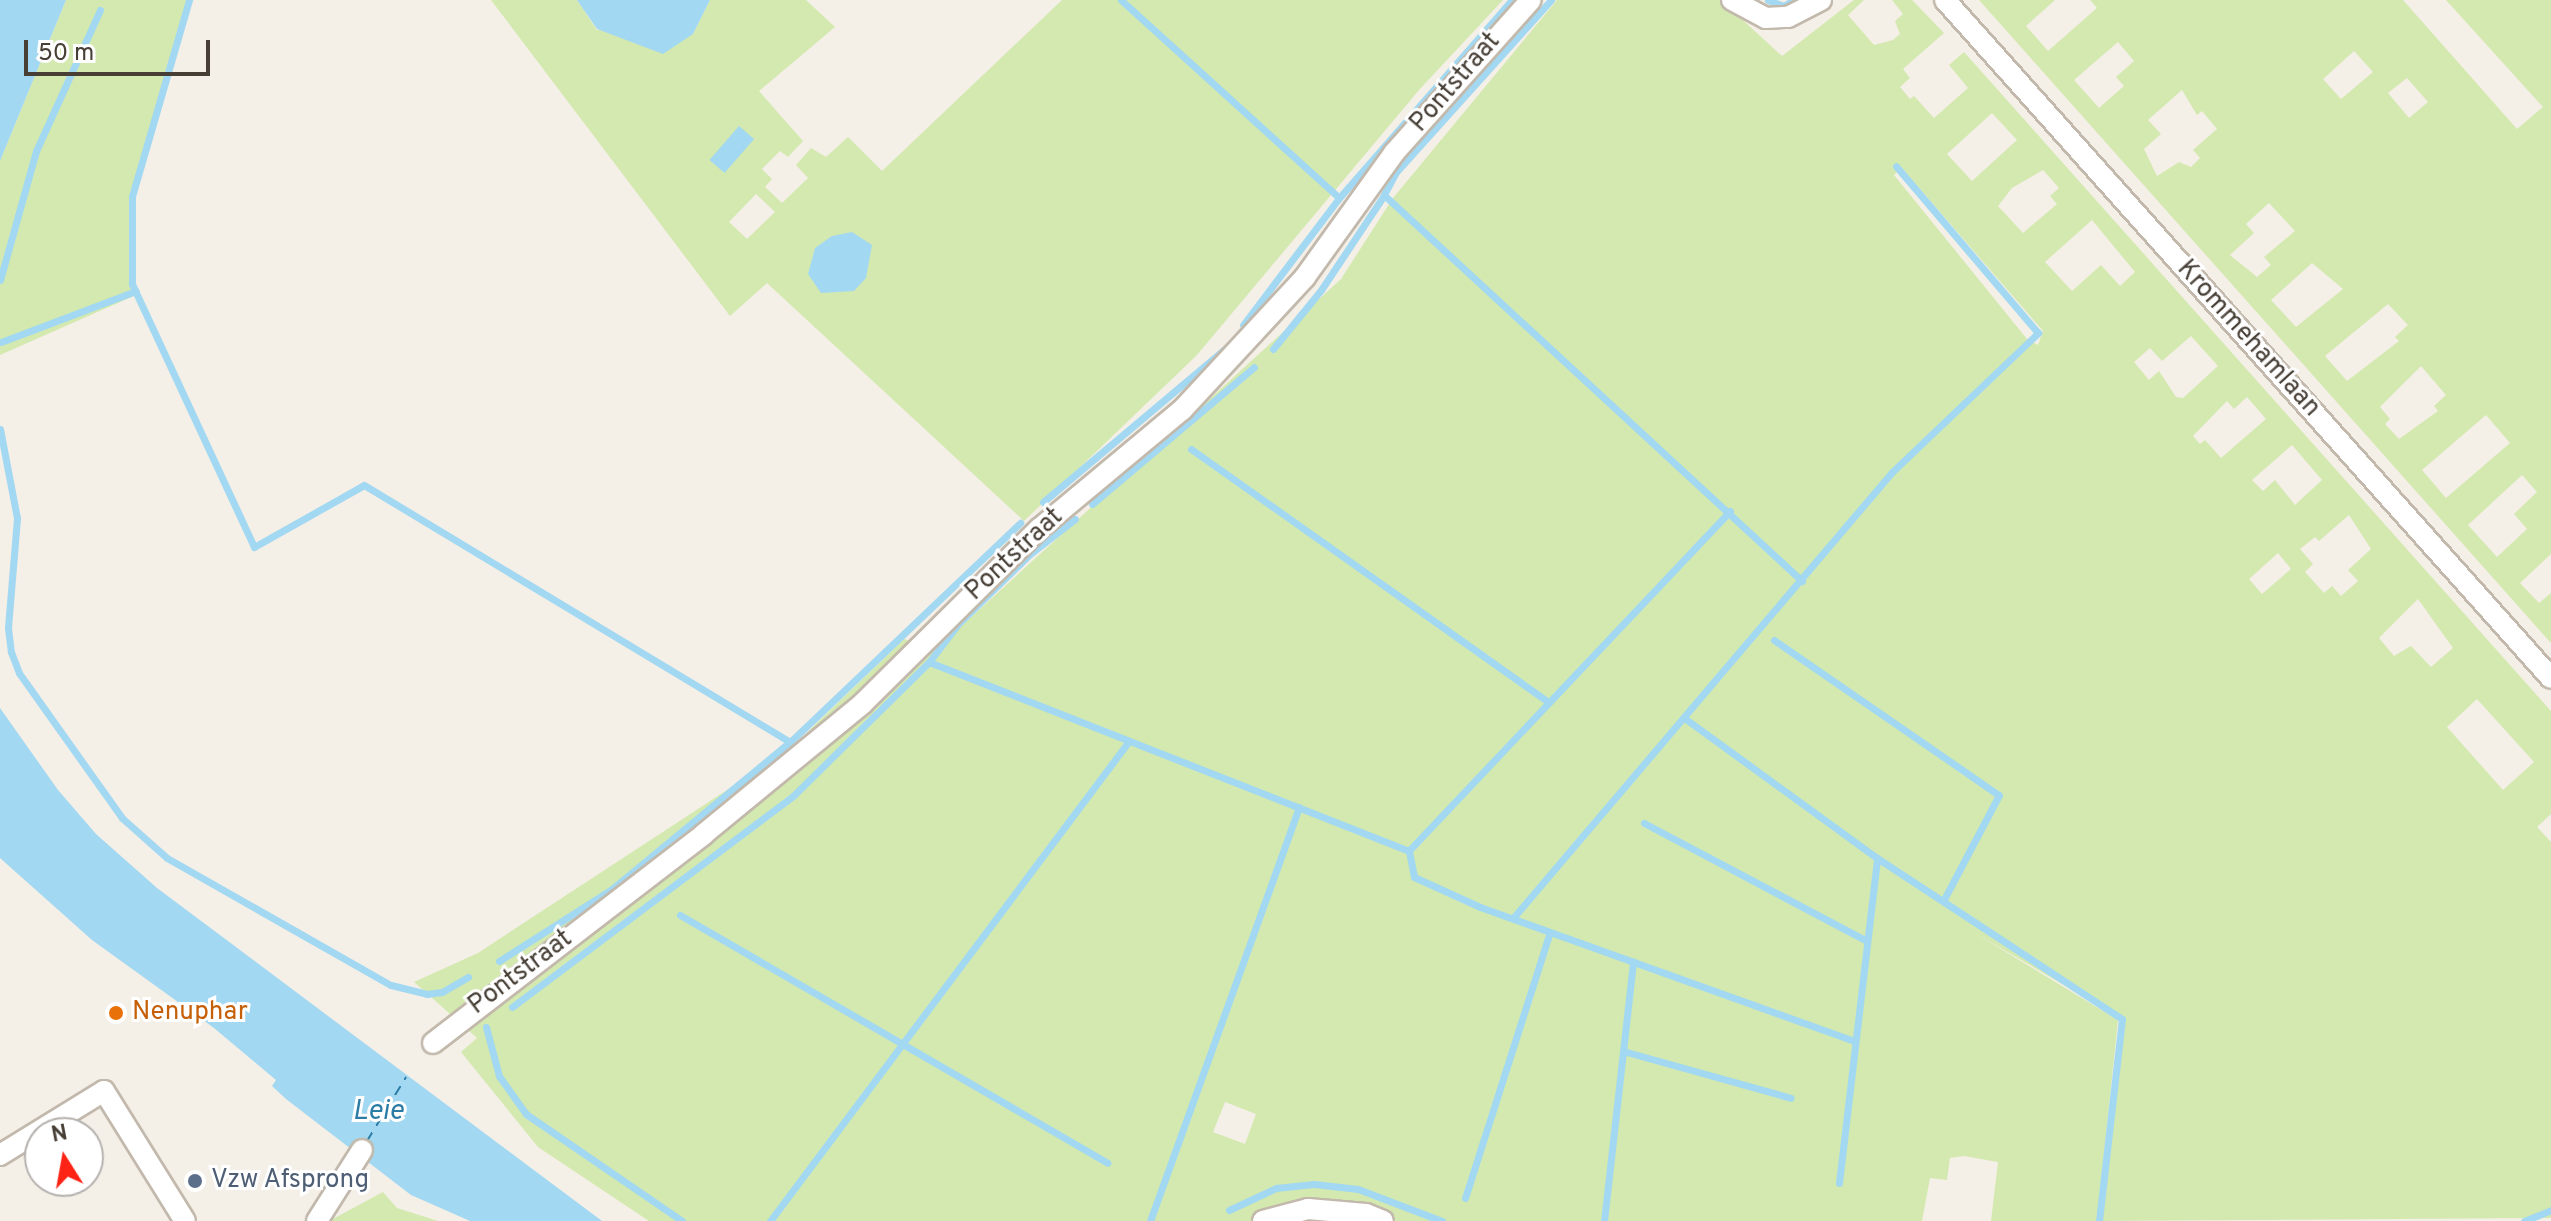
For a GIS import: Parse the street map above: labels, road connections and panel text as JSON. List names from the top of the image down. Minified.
{"streets":{"street":["Pontstraat","Krommehamlaan"]},"water":["Leie"],"places":["Nenuphar","Vzw Afsprong"],"scale_bar":"50 m","north":"top"}
